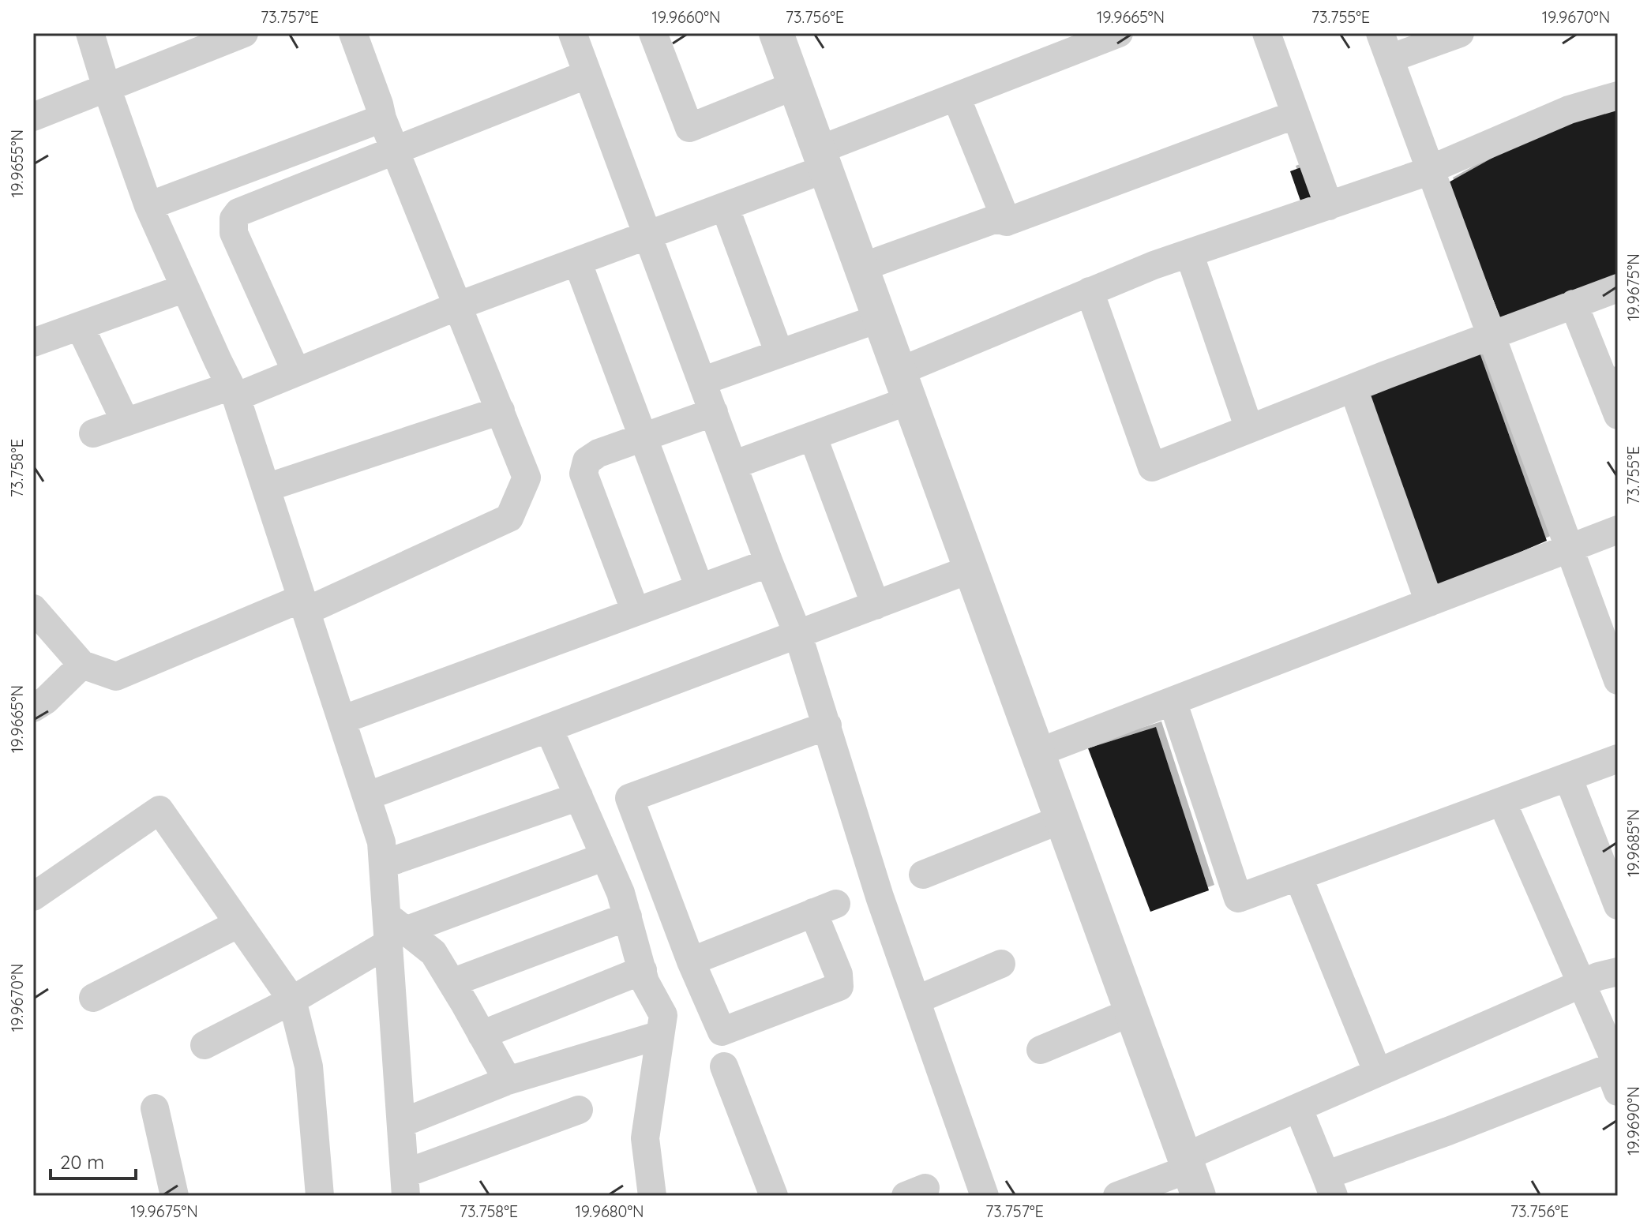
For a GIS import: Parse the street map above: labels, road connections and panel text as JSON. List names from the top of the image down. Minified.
{"scale_bar":"20 m","coordinates":["73.757°E","19.9660°N","73.756°E","19.9665°N","73.755°E","19.9670°N","19.9655°N","19.9675°N","73.758°E","19.9685°N","19.9690°N","19.9680°N"]}
